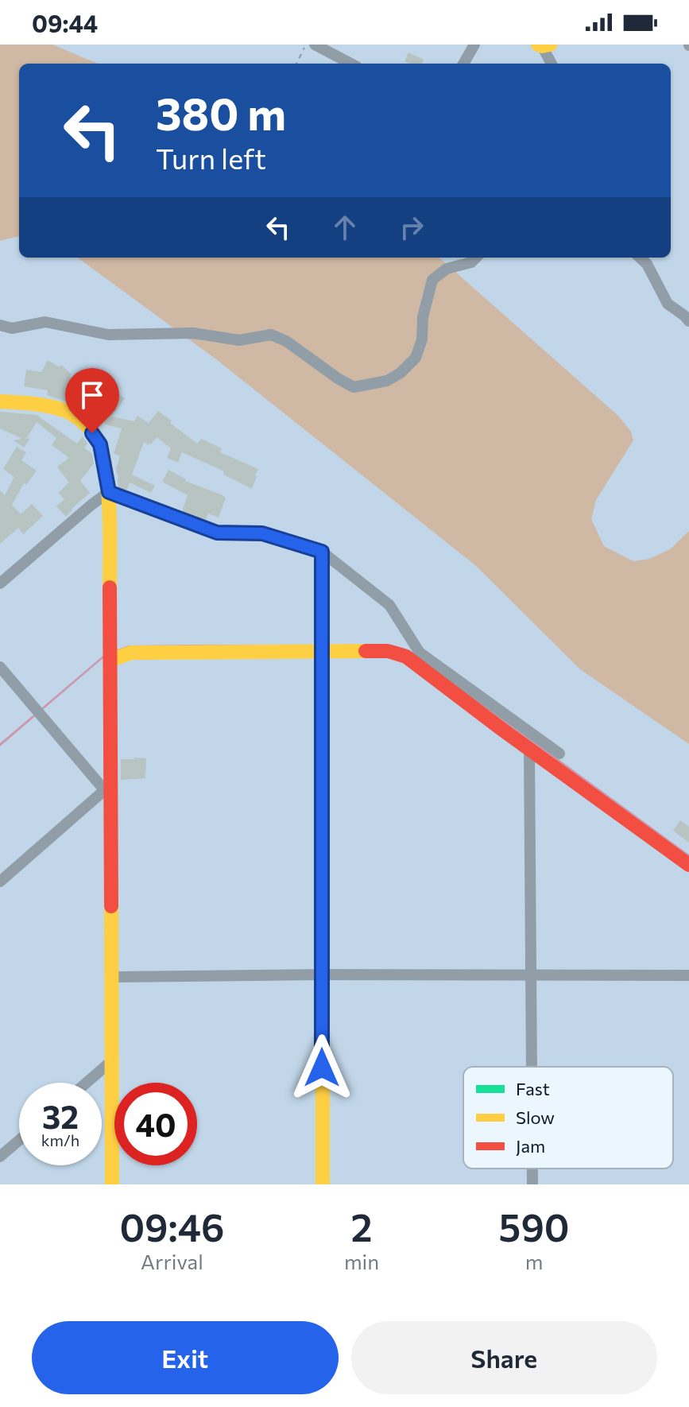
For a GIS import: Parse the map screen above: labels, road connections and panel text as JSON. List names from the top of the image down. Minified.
{"legend":["Fast","Slow","Jam"],"page":{"status":"09:44","turn":["380 m","Turn left"],"speed":"32 km/h","limit":"40","eta":["09:46","Arrival","2","min","590","m"],"buttons":["Exit","Share"]}}
